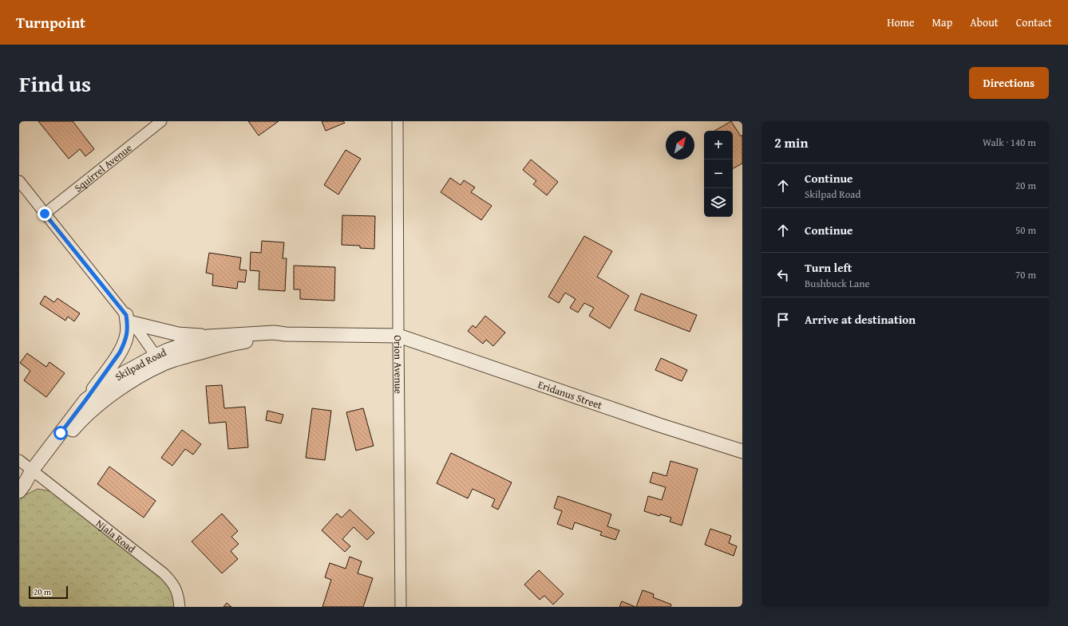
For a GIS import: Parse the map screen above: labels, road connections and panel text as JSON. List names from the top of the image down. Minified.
{"streets":{"street":["Squirrel Avenue","Orion Avenue","Skilpad Road","Eridanus Street","Njala Road"]},"crossings":[["Orion Avenue","Skilpad Road"],["Orion Avenue","Eridanus Street"],["Skilpad Road","Eridanus Street"],["Skilpad Road","Njala Road"]],"scale_bar":"20 m","north":"top right","page":{"header":"Turnpoint","nav":["Home","Map","About","Contact"],"title":"Find us","buttons":"Directions","heading":["2 min","Walk · 140 m"],"map_buttons":["+","−"],"list":[["Continue","Skilpad Road","20 m"],["Continue","50 m"],["Turn left","Bushbuck Lane","70 m"],"Arrive at destination"],"scale":"20 m"}}
